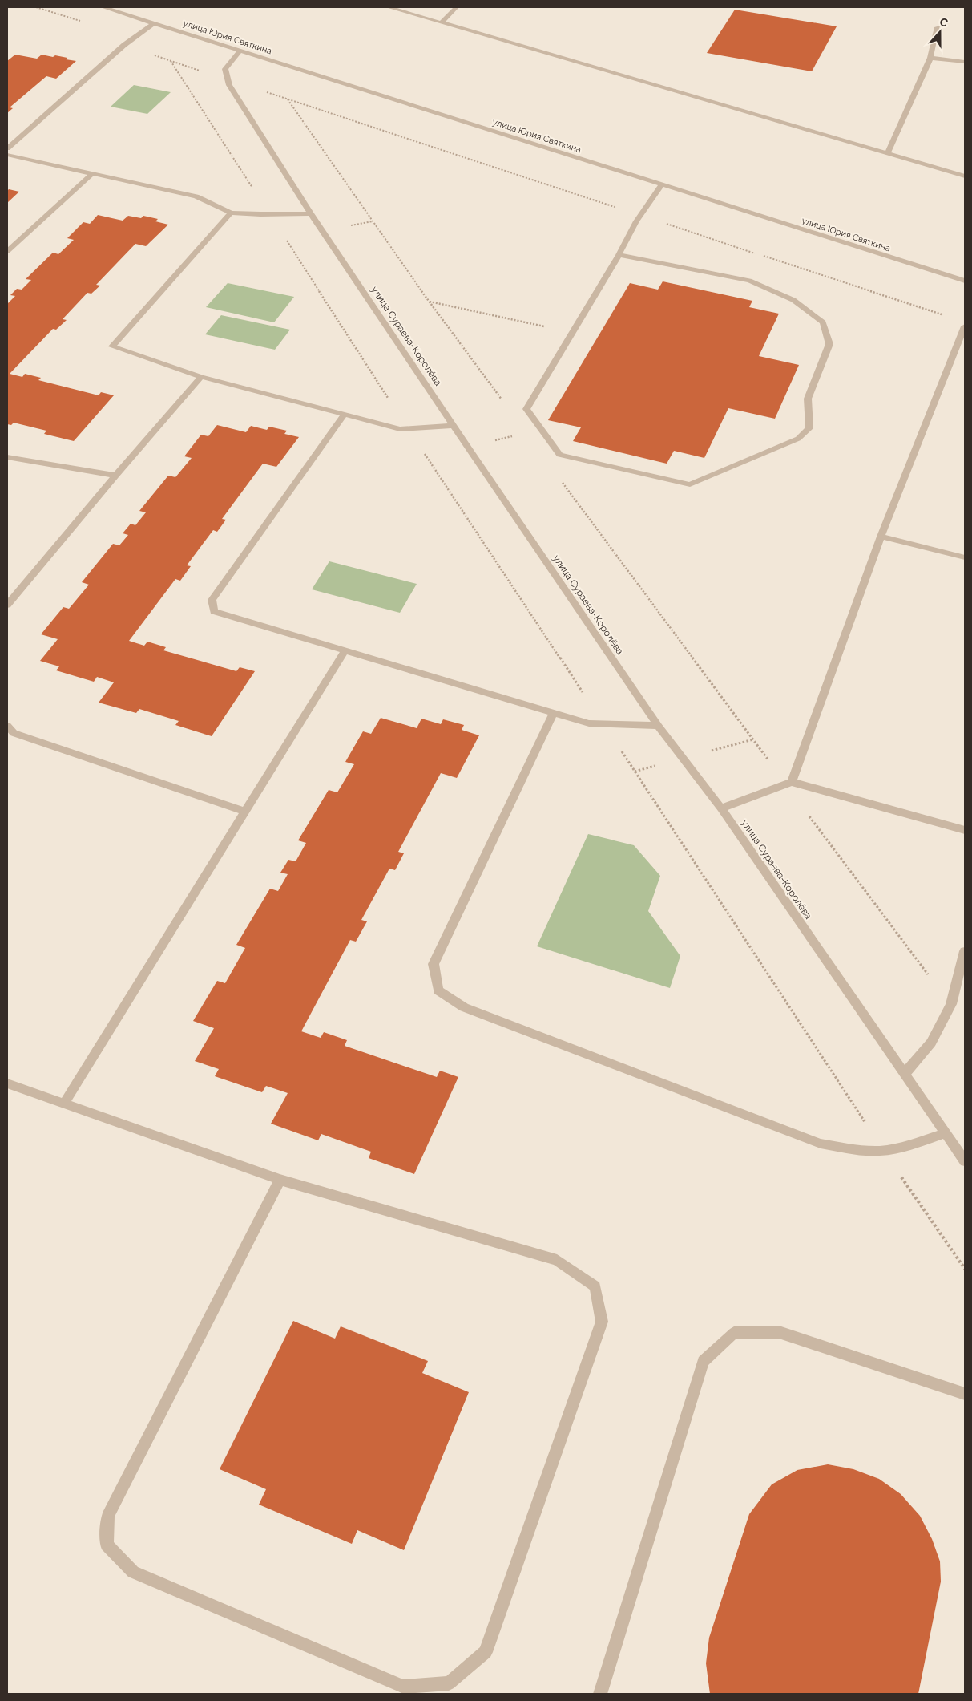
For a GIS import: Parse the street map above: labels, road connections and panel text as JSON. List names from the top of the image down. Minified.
{"streets":{"street":["улица Юрия Святкина","улица Сураева-Королёва"]},"north":"top"}
